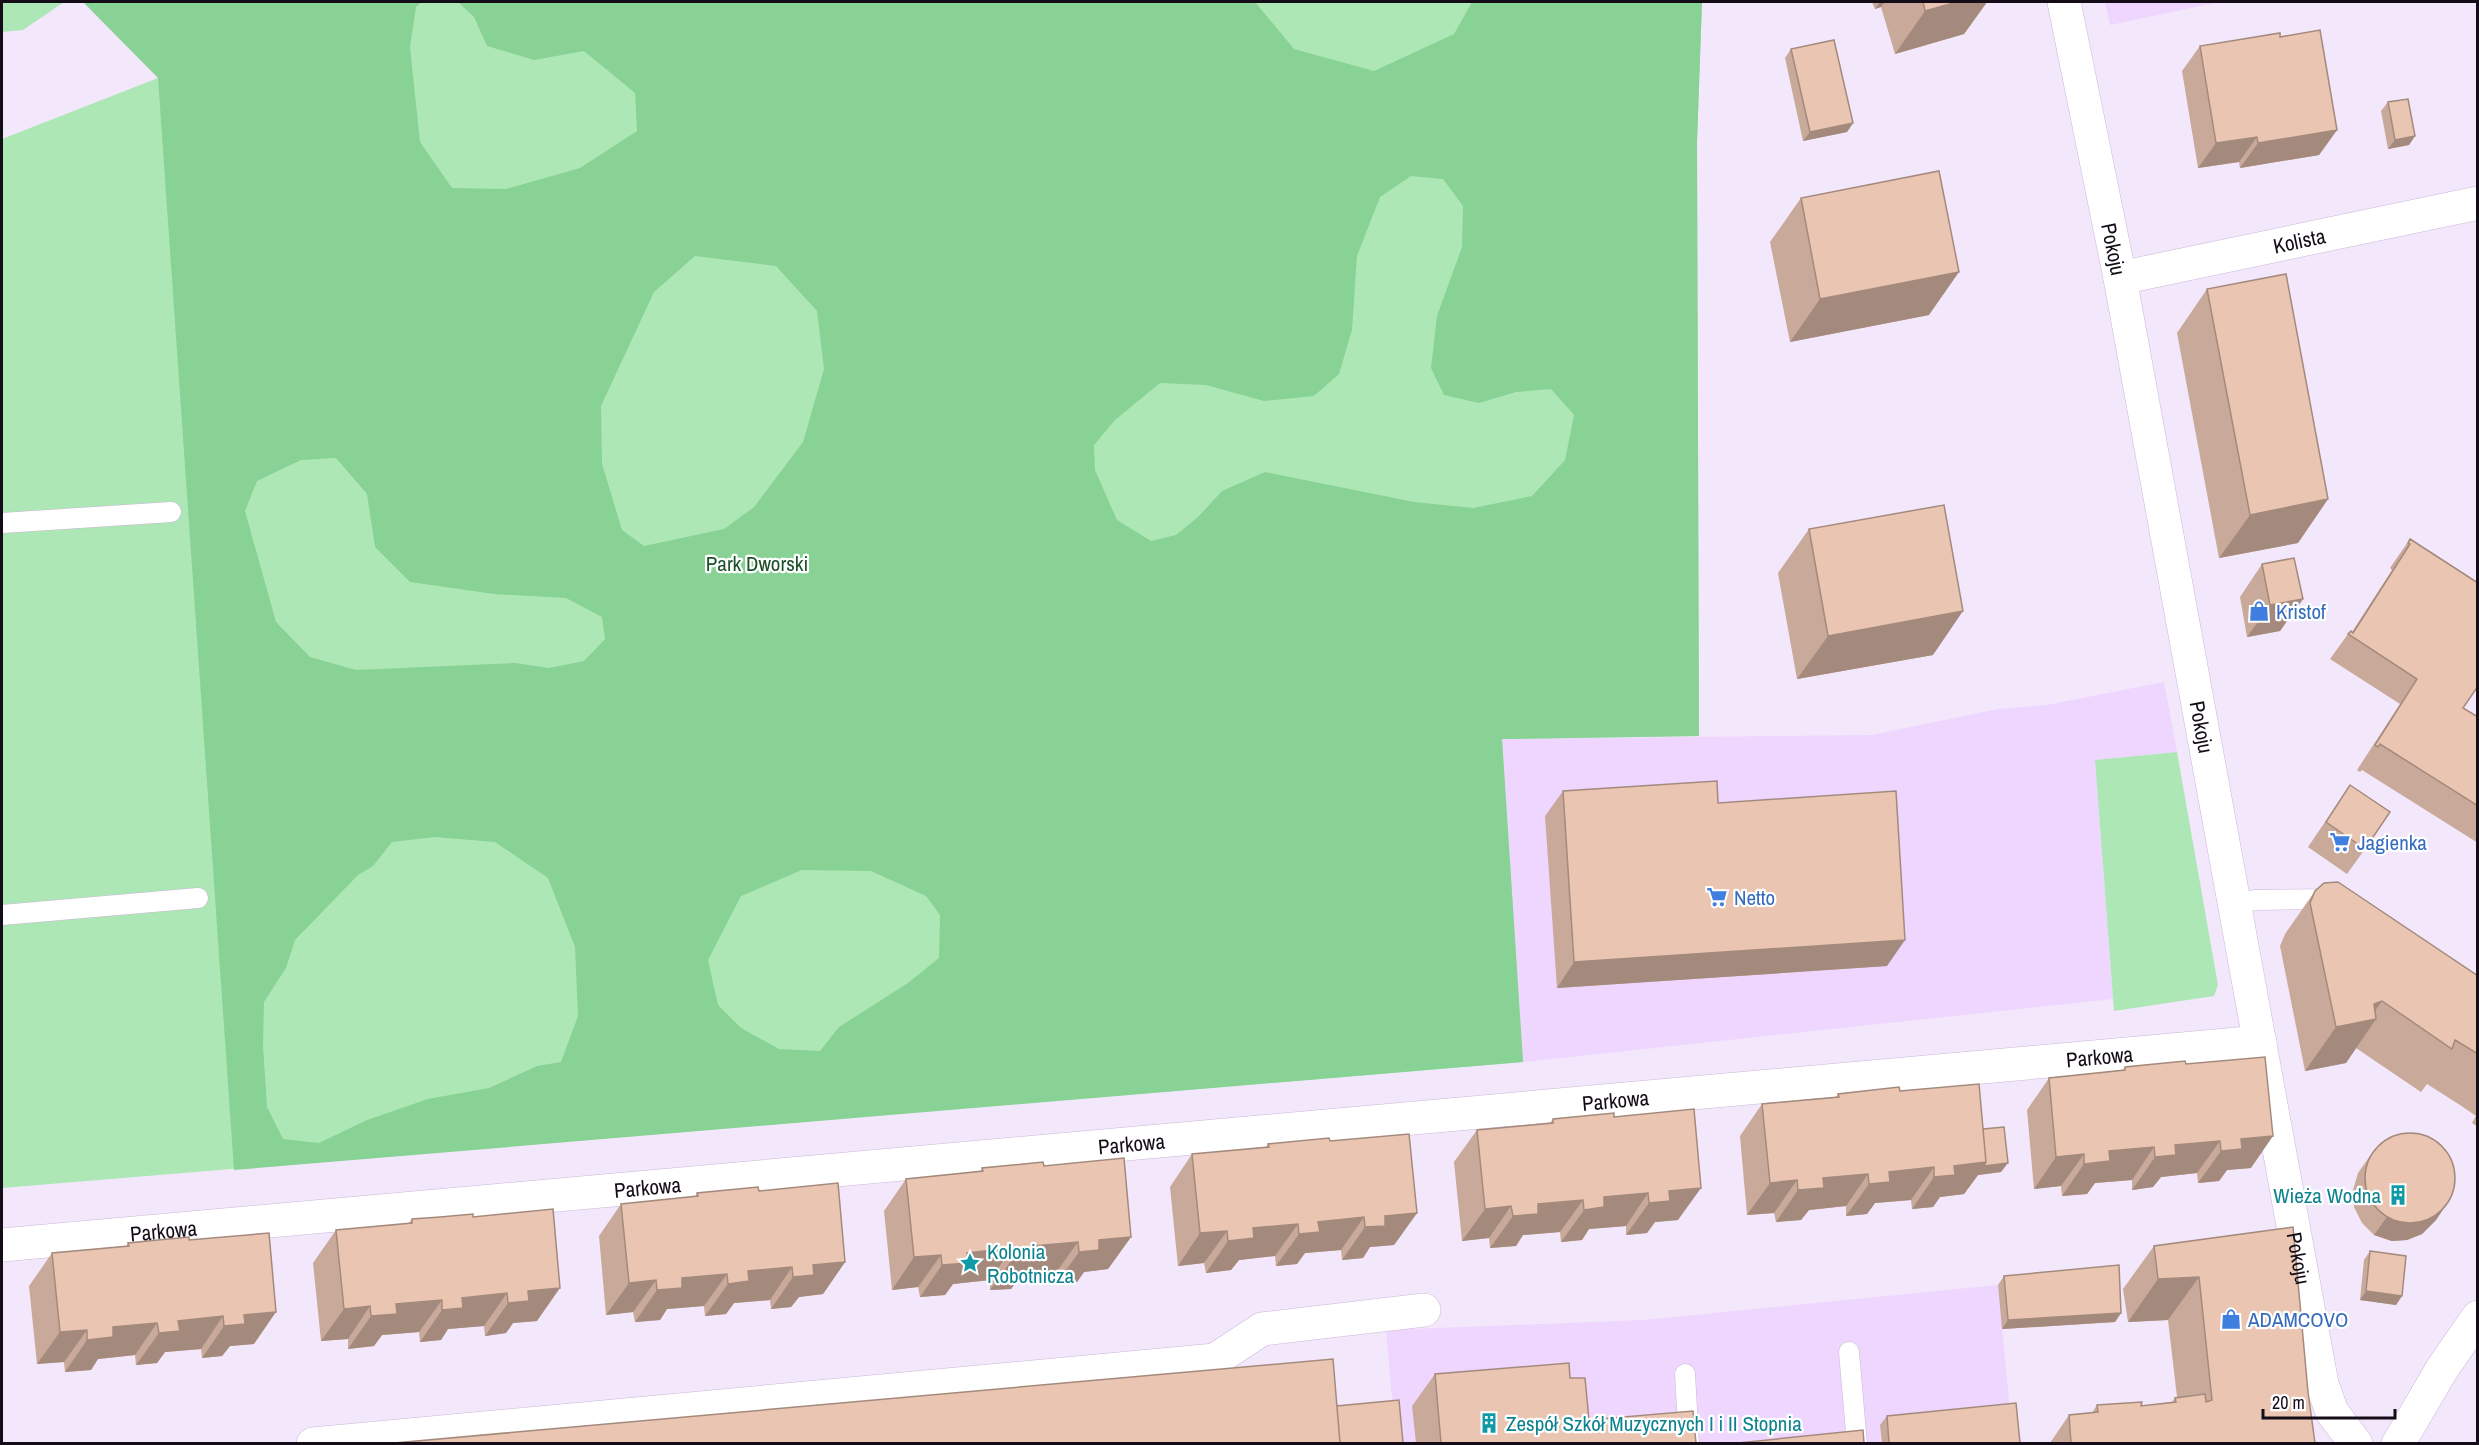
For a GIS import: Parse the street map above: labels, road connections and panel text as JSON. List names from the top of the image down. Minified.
{"streets":{"street":["Kolista","Pokoju","Parkowa"]},"crossings":[["Kolista","Pokoju"],["Pokoju","Parkowa"]],"parks":["Park Dworski"],"places":{"shop":["Kristof","ADAMCOVO"],"supermarket":["Jagienka","Netto"],"building":["Wieża Wodna","Zespół Szkół Muzycznych I i II Stopnia"],"place":["Kolonia Robotnicza"]},"scale_bar":"20 m"}
